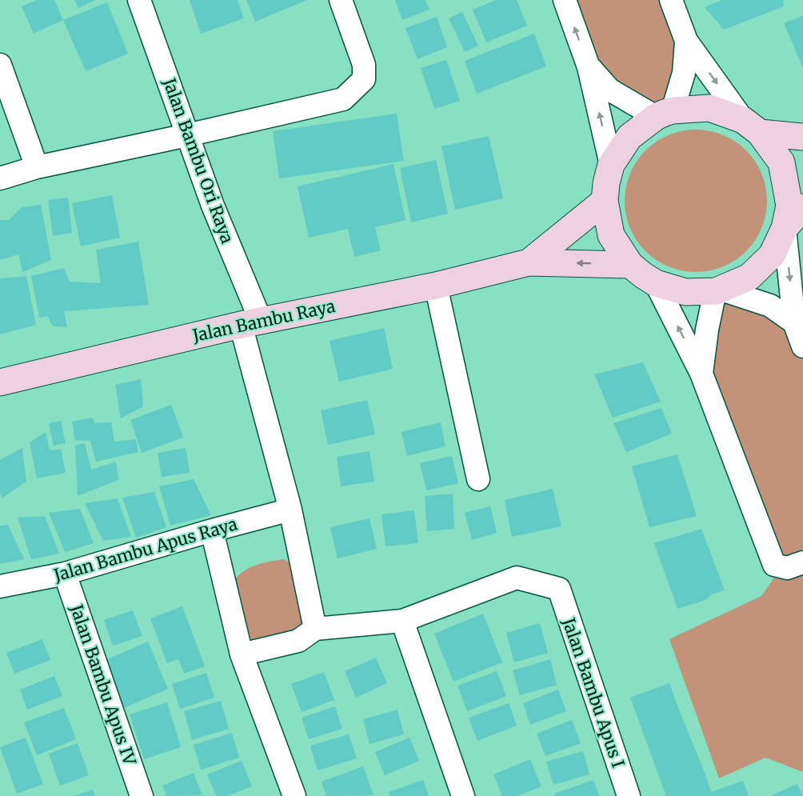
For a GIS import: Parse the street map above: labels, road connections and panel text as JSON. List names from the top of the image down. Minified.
{"streets":{"street":["Jalan Bambu Ori Raya","Jalan Bambu Raya","Jalan Bambu Apus Raya","Jalan Bambu Apus IV","Jalan Bambu Apus I"]},"crossings":[["Jalan Bambu Ori Raya","Jalan Bambu Raya"],["Jalan Bambu Apus Raya","Jalan Bambu Apus IV"]]}
